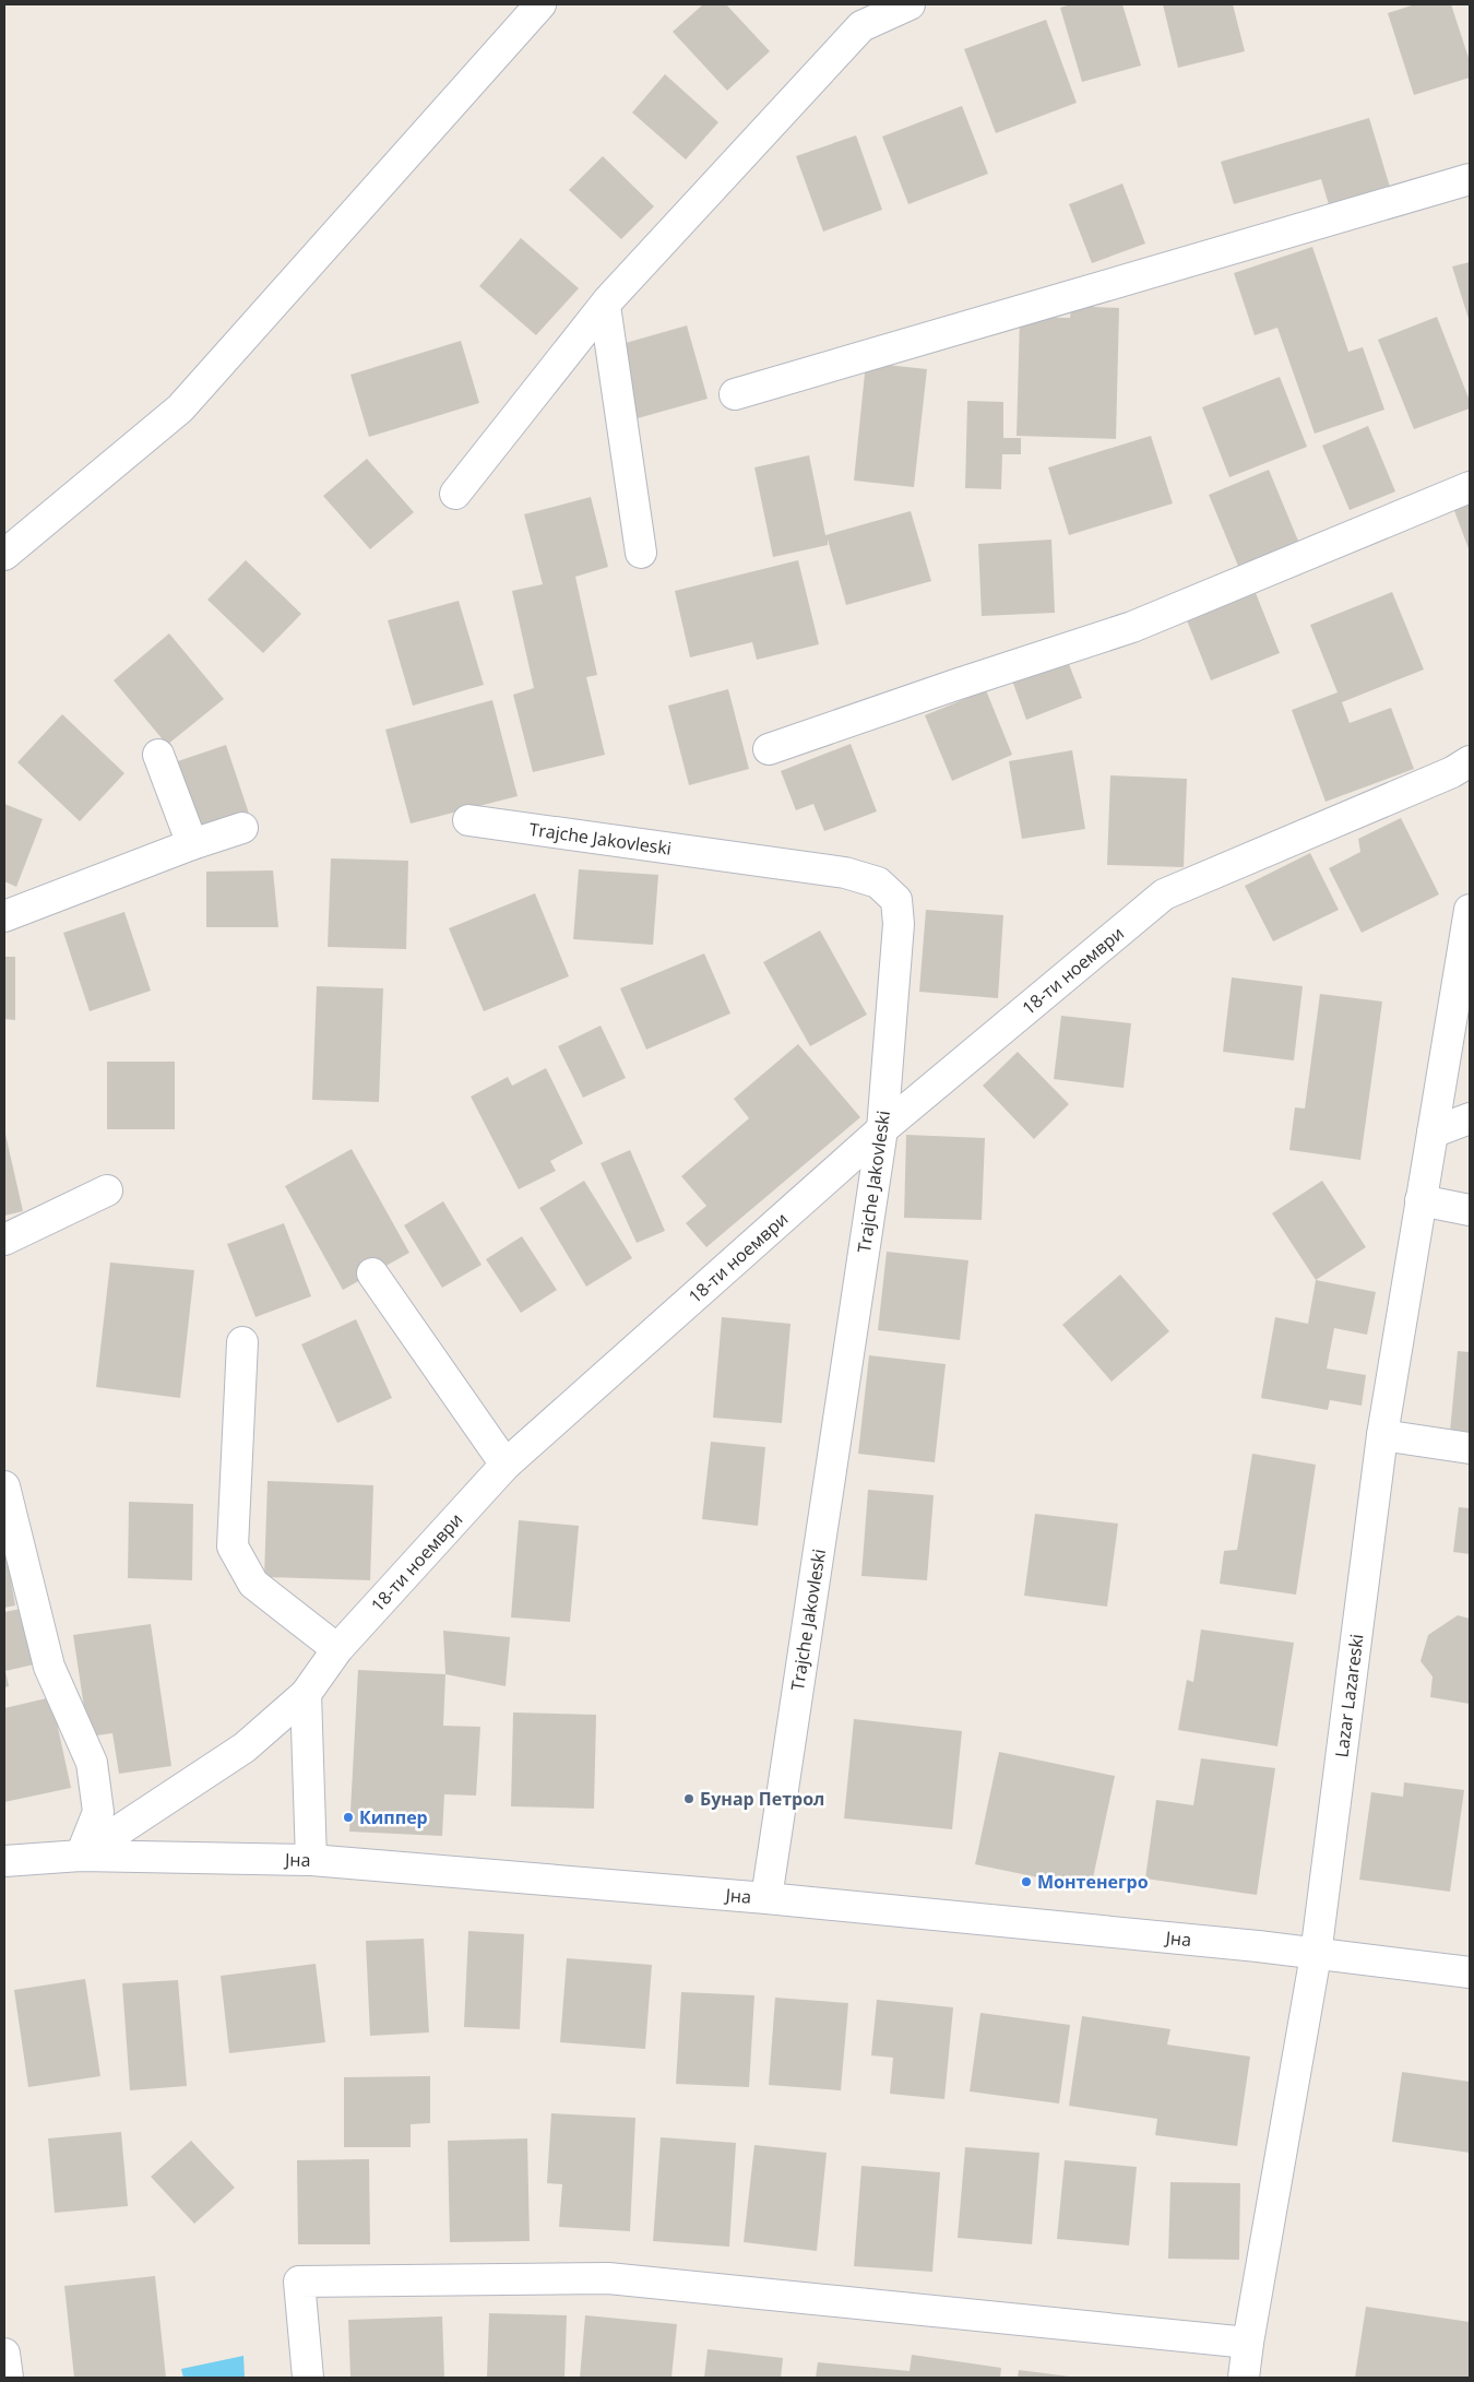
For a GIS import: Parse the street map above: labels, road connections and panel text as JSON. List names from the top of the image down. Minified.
{"streets":{"street":["Trajche Jakovleski","18-ти ноември","Lazar Lazareski","Јна"]},"crossings":[["Trajche Jakovleski","18-ти ноември"],["Trajche Jakovleski","Јна"],["18-ти ноември","Јна"],["Lazar Lazareski","Јна"]],"places":["Бунар Петрол","Киппер","Монтенегро"]}
